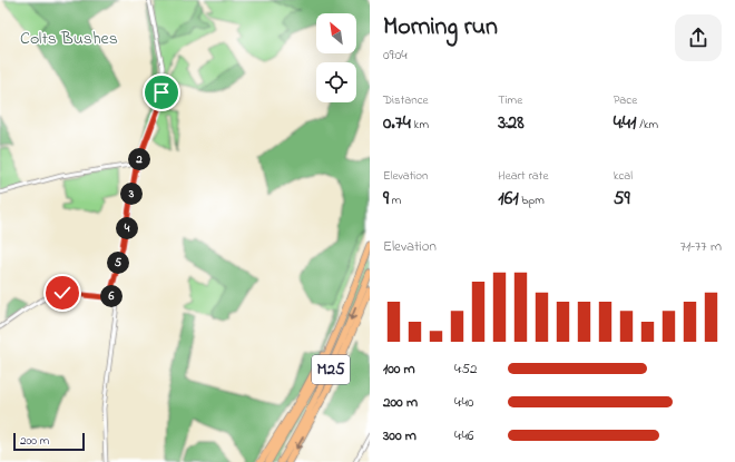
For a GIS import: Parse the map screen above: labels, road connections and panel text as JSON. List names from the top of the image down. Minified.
{"streets":{"highway":["M25"]},"parks":["Colts Bushes"],"scale_bar":"200 m","north":"top left","page":{"heading":["Morning run","09:04"],"stats":[["Distance","0.74 km"],["Time","3:28"],["Pace","4:41 /km"],["Elevation","9 m"],["Heart rate","161 bpm"],["kcal","59"]],"pins":["2","3","4","5","6"],"chart":["Elevation","71–77 m"],"list":[{"name":"100 m","note":"4:52"},{"name":"200 m","note":"4:40"},{"name":"300 m","note":"4:46"}],"scale":"200 m"}}
